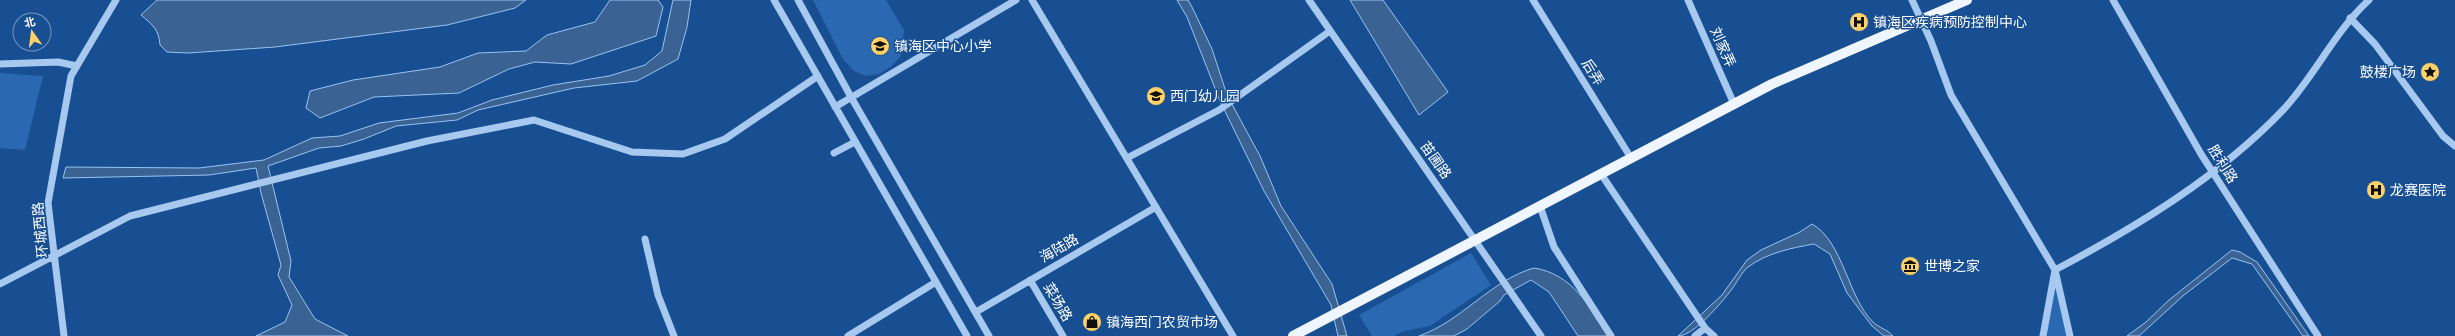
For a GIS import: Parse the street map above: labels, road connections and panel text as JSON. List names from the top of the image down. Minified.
{"streets":{"street":["刘家弄","后弄","苗圃路","胜利路","环城西路","海陆路","菜场路"]},"crossings":[["海陆路","菜场路"]],"places":{"hospital":["镇海区疾病预防控制中心","龙赛医院"],"school or university":["镇海区中心小学","西门幼儿园"],"place":["鼓楼广场"],"museum":["世博之家"],"shop":["镇海西门农贸市场"]},"north":"top"}
